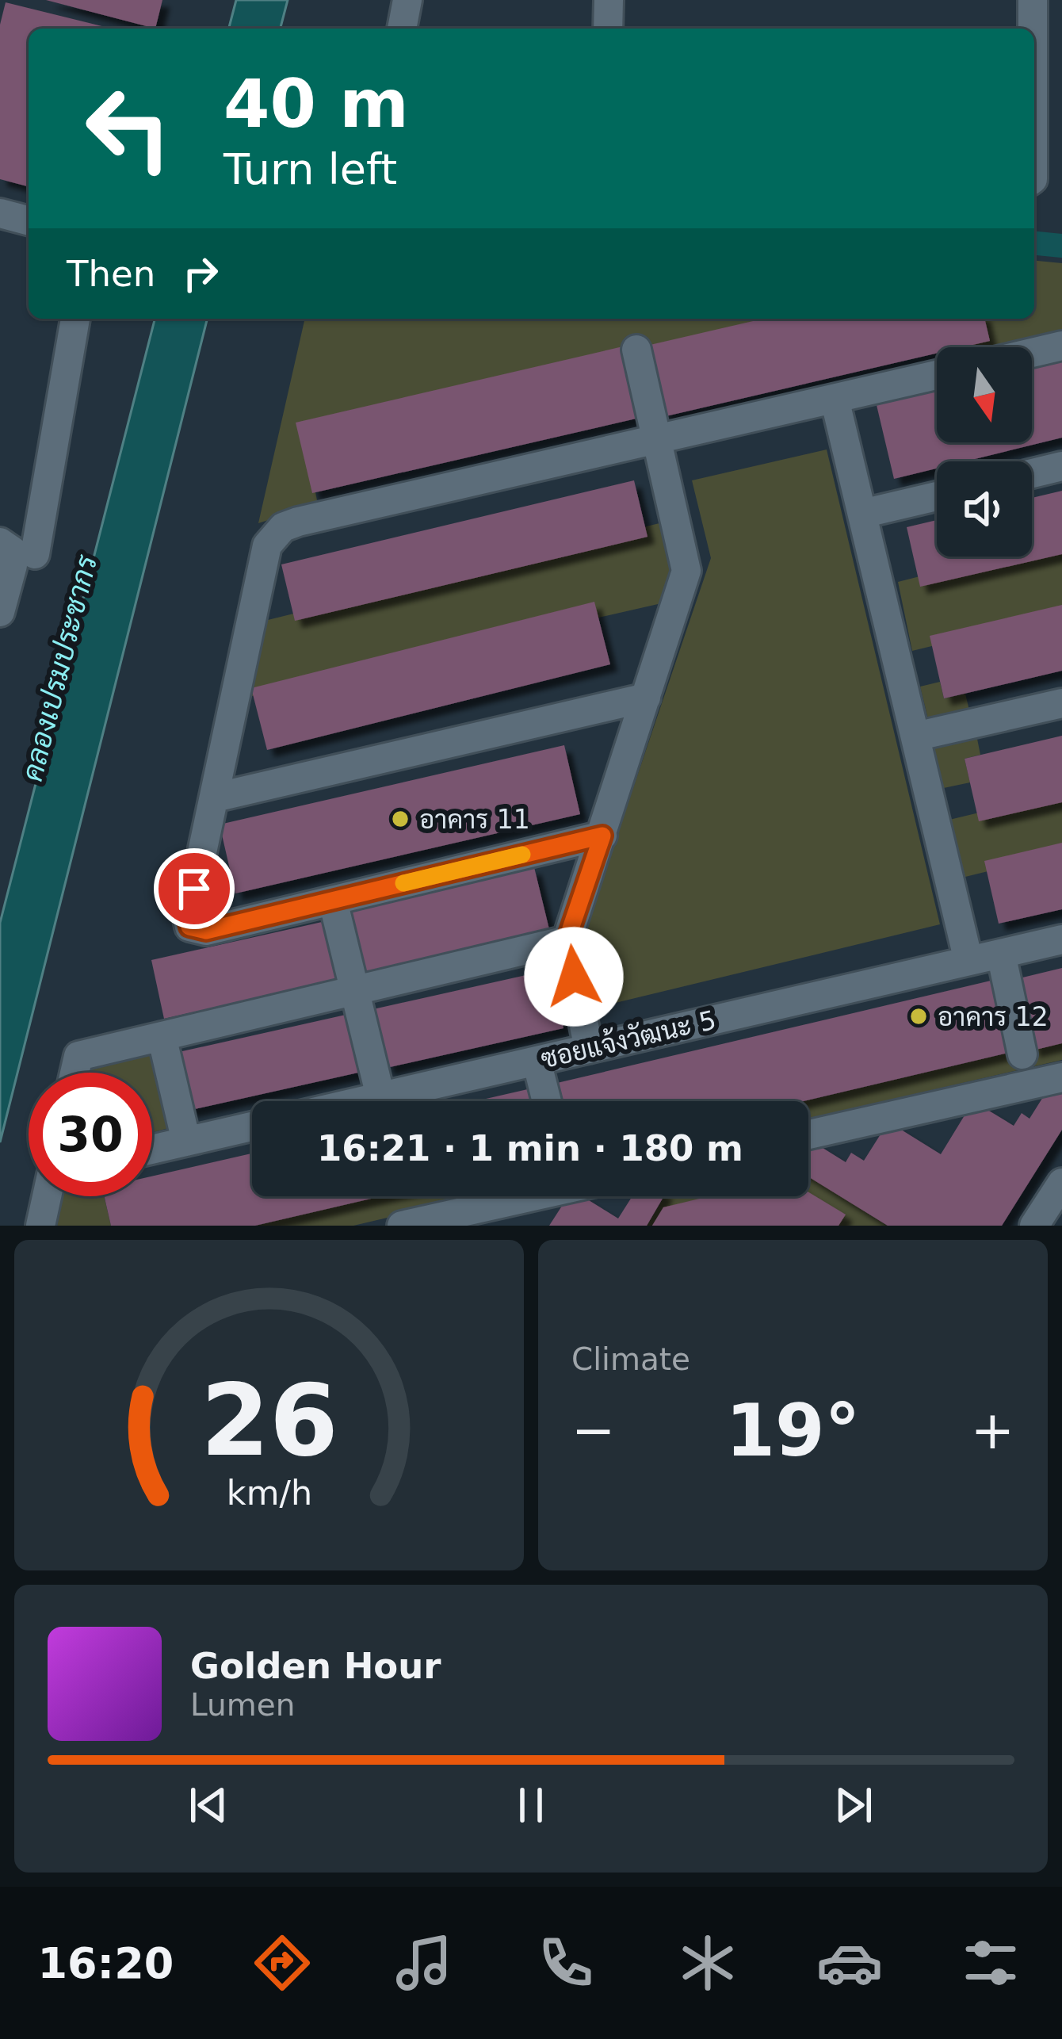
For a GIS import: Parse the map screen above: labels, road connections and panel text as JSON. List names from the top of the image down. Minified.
{"streets":{"street":["ซอยแจ้งวัฒนะ 5"]},"water":["คลองเปรมประชากร"],"places":["อาคาร 11","อาคาร 12"],"north":"bottom","page":{"turn":["40 m","Turn left"],"then":"Then","limit":"30","trip":"16:21 · 1 min · 180 m","tile":"Climate","heat":["−","19°","+"],"song":["Golden Hour","Lumen"],"tabs":"16:20","gauge":["26","km/h"]}}
